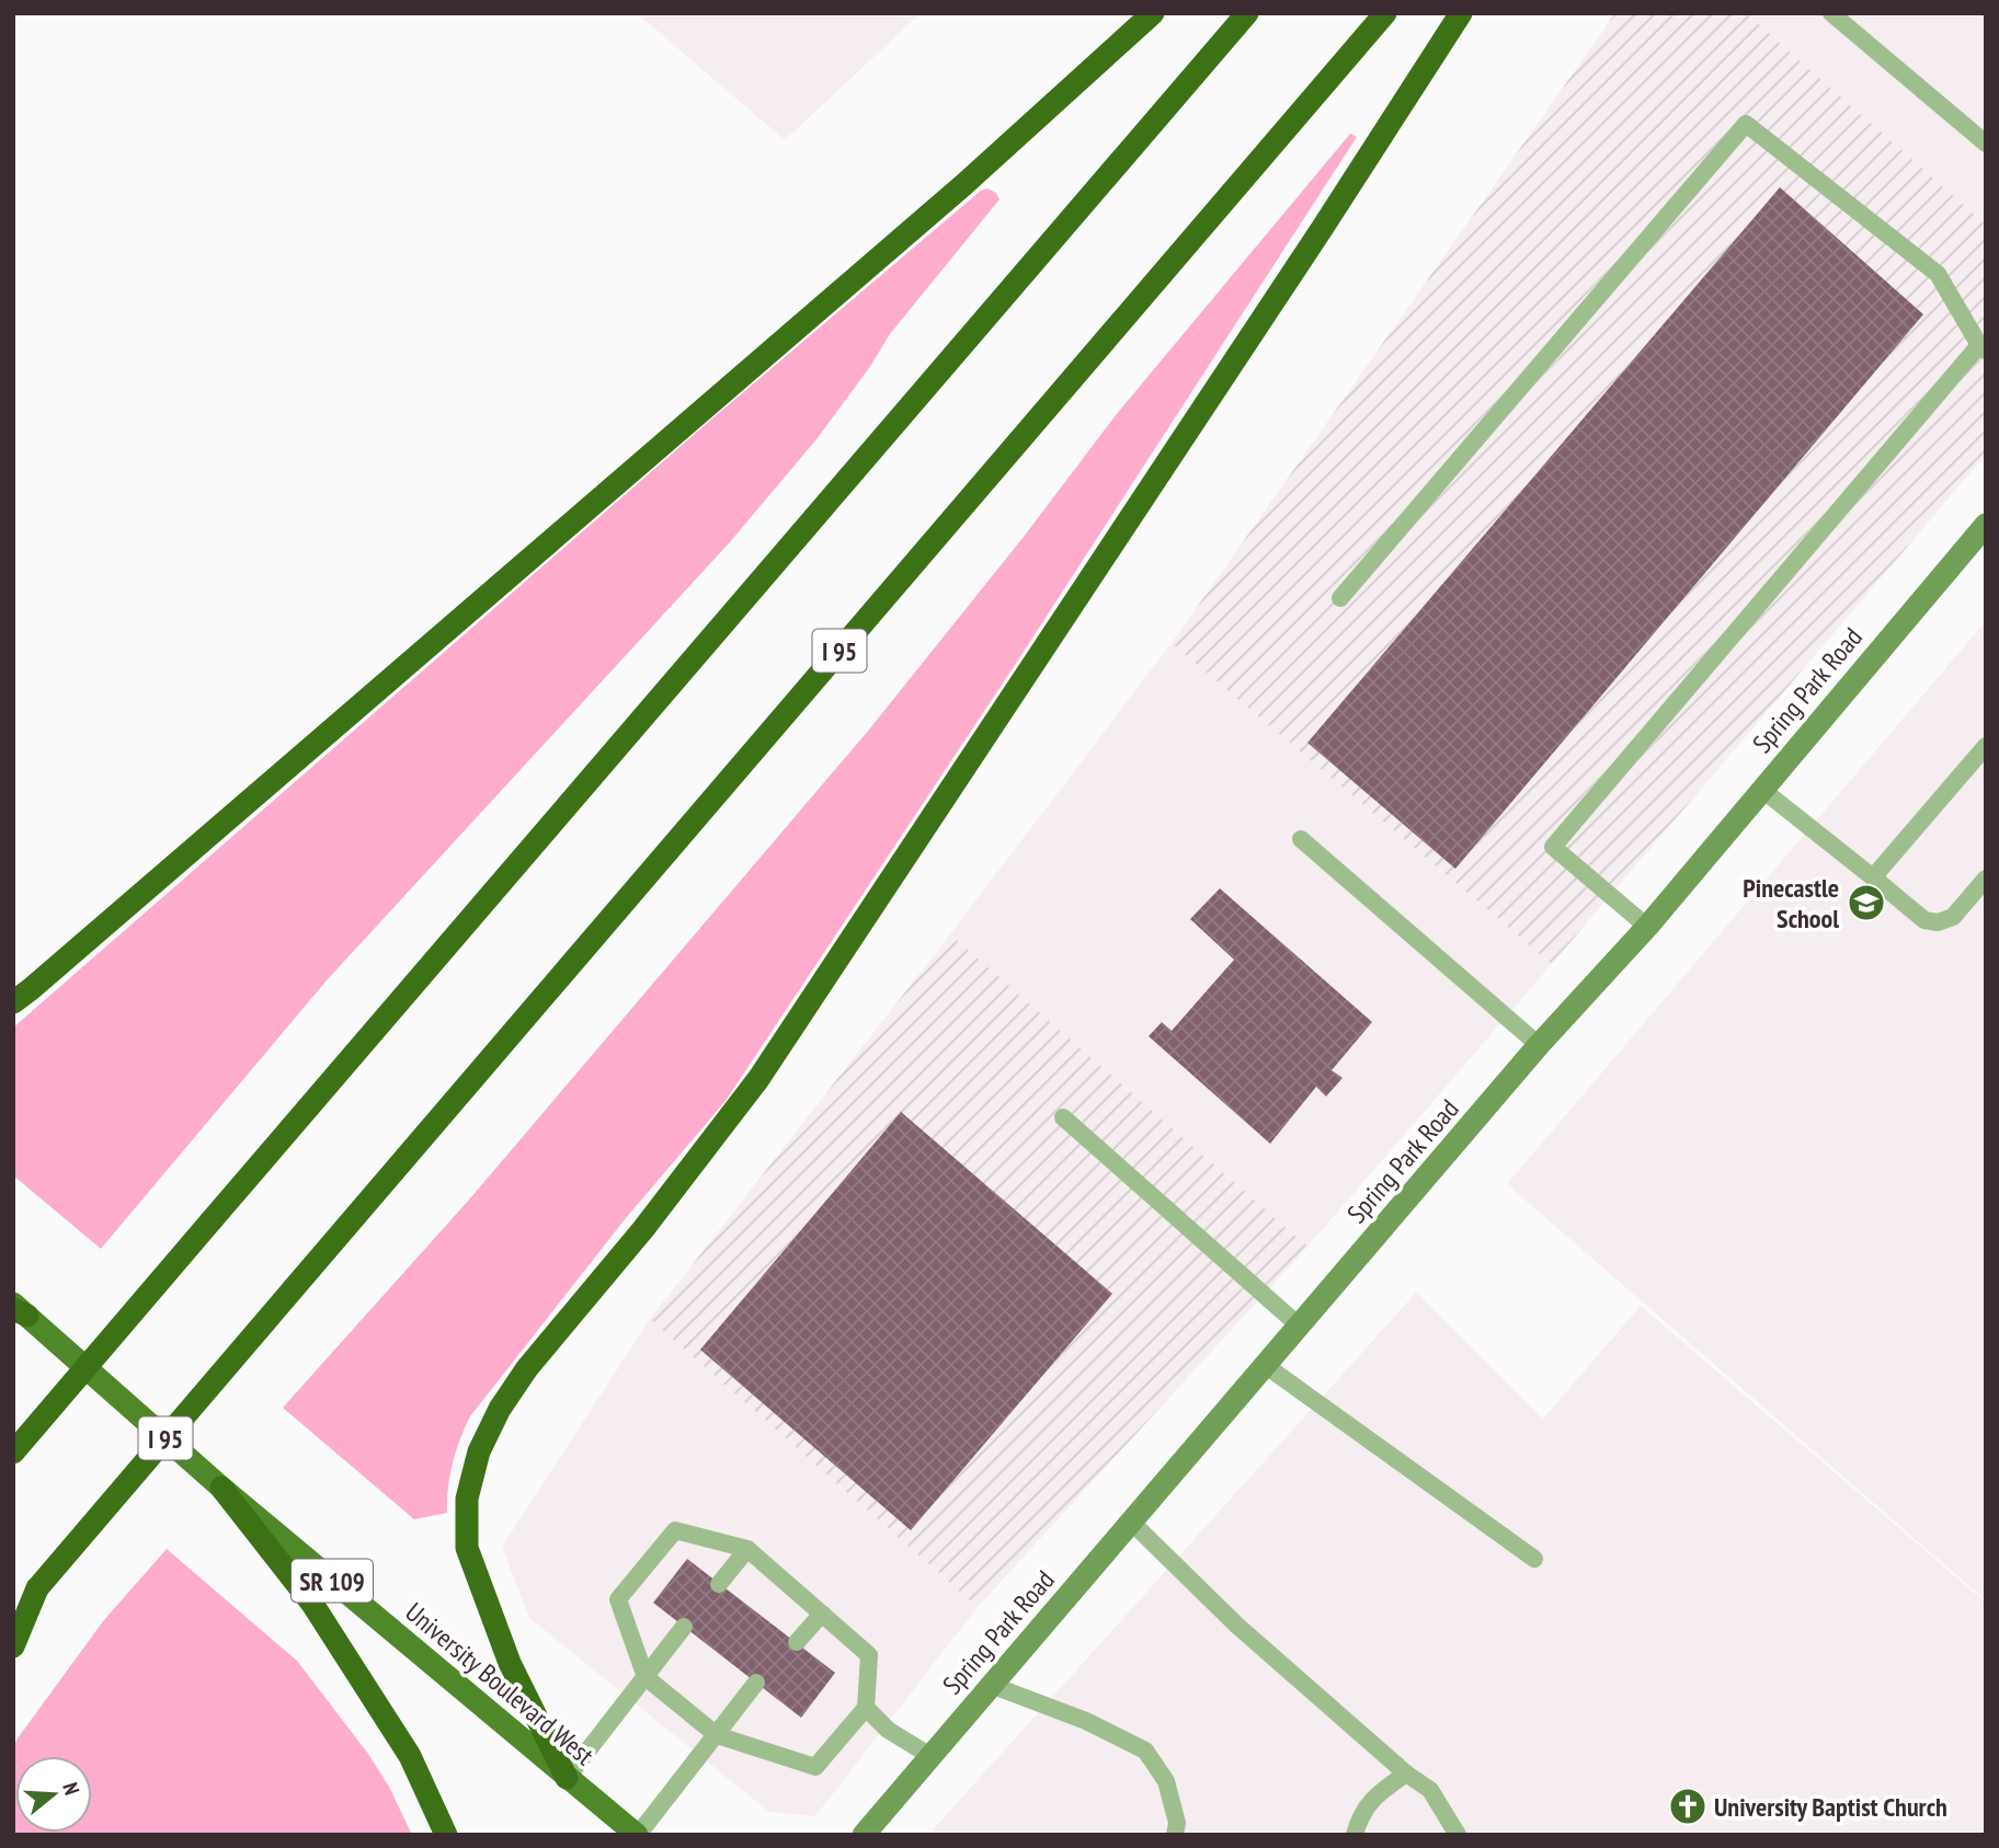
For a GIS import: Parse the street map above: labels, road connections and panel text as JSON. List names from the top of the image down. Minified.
{"streets":{"highway":["I 95"],"main road":["Spring Park Road","SR 109","University Boulevard West"]},"places":{"school or university":["Pinecastle School"],"church":["University Baptist Church"]},"north":"right"}
